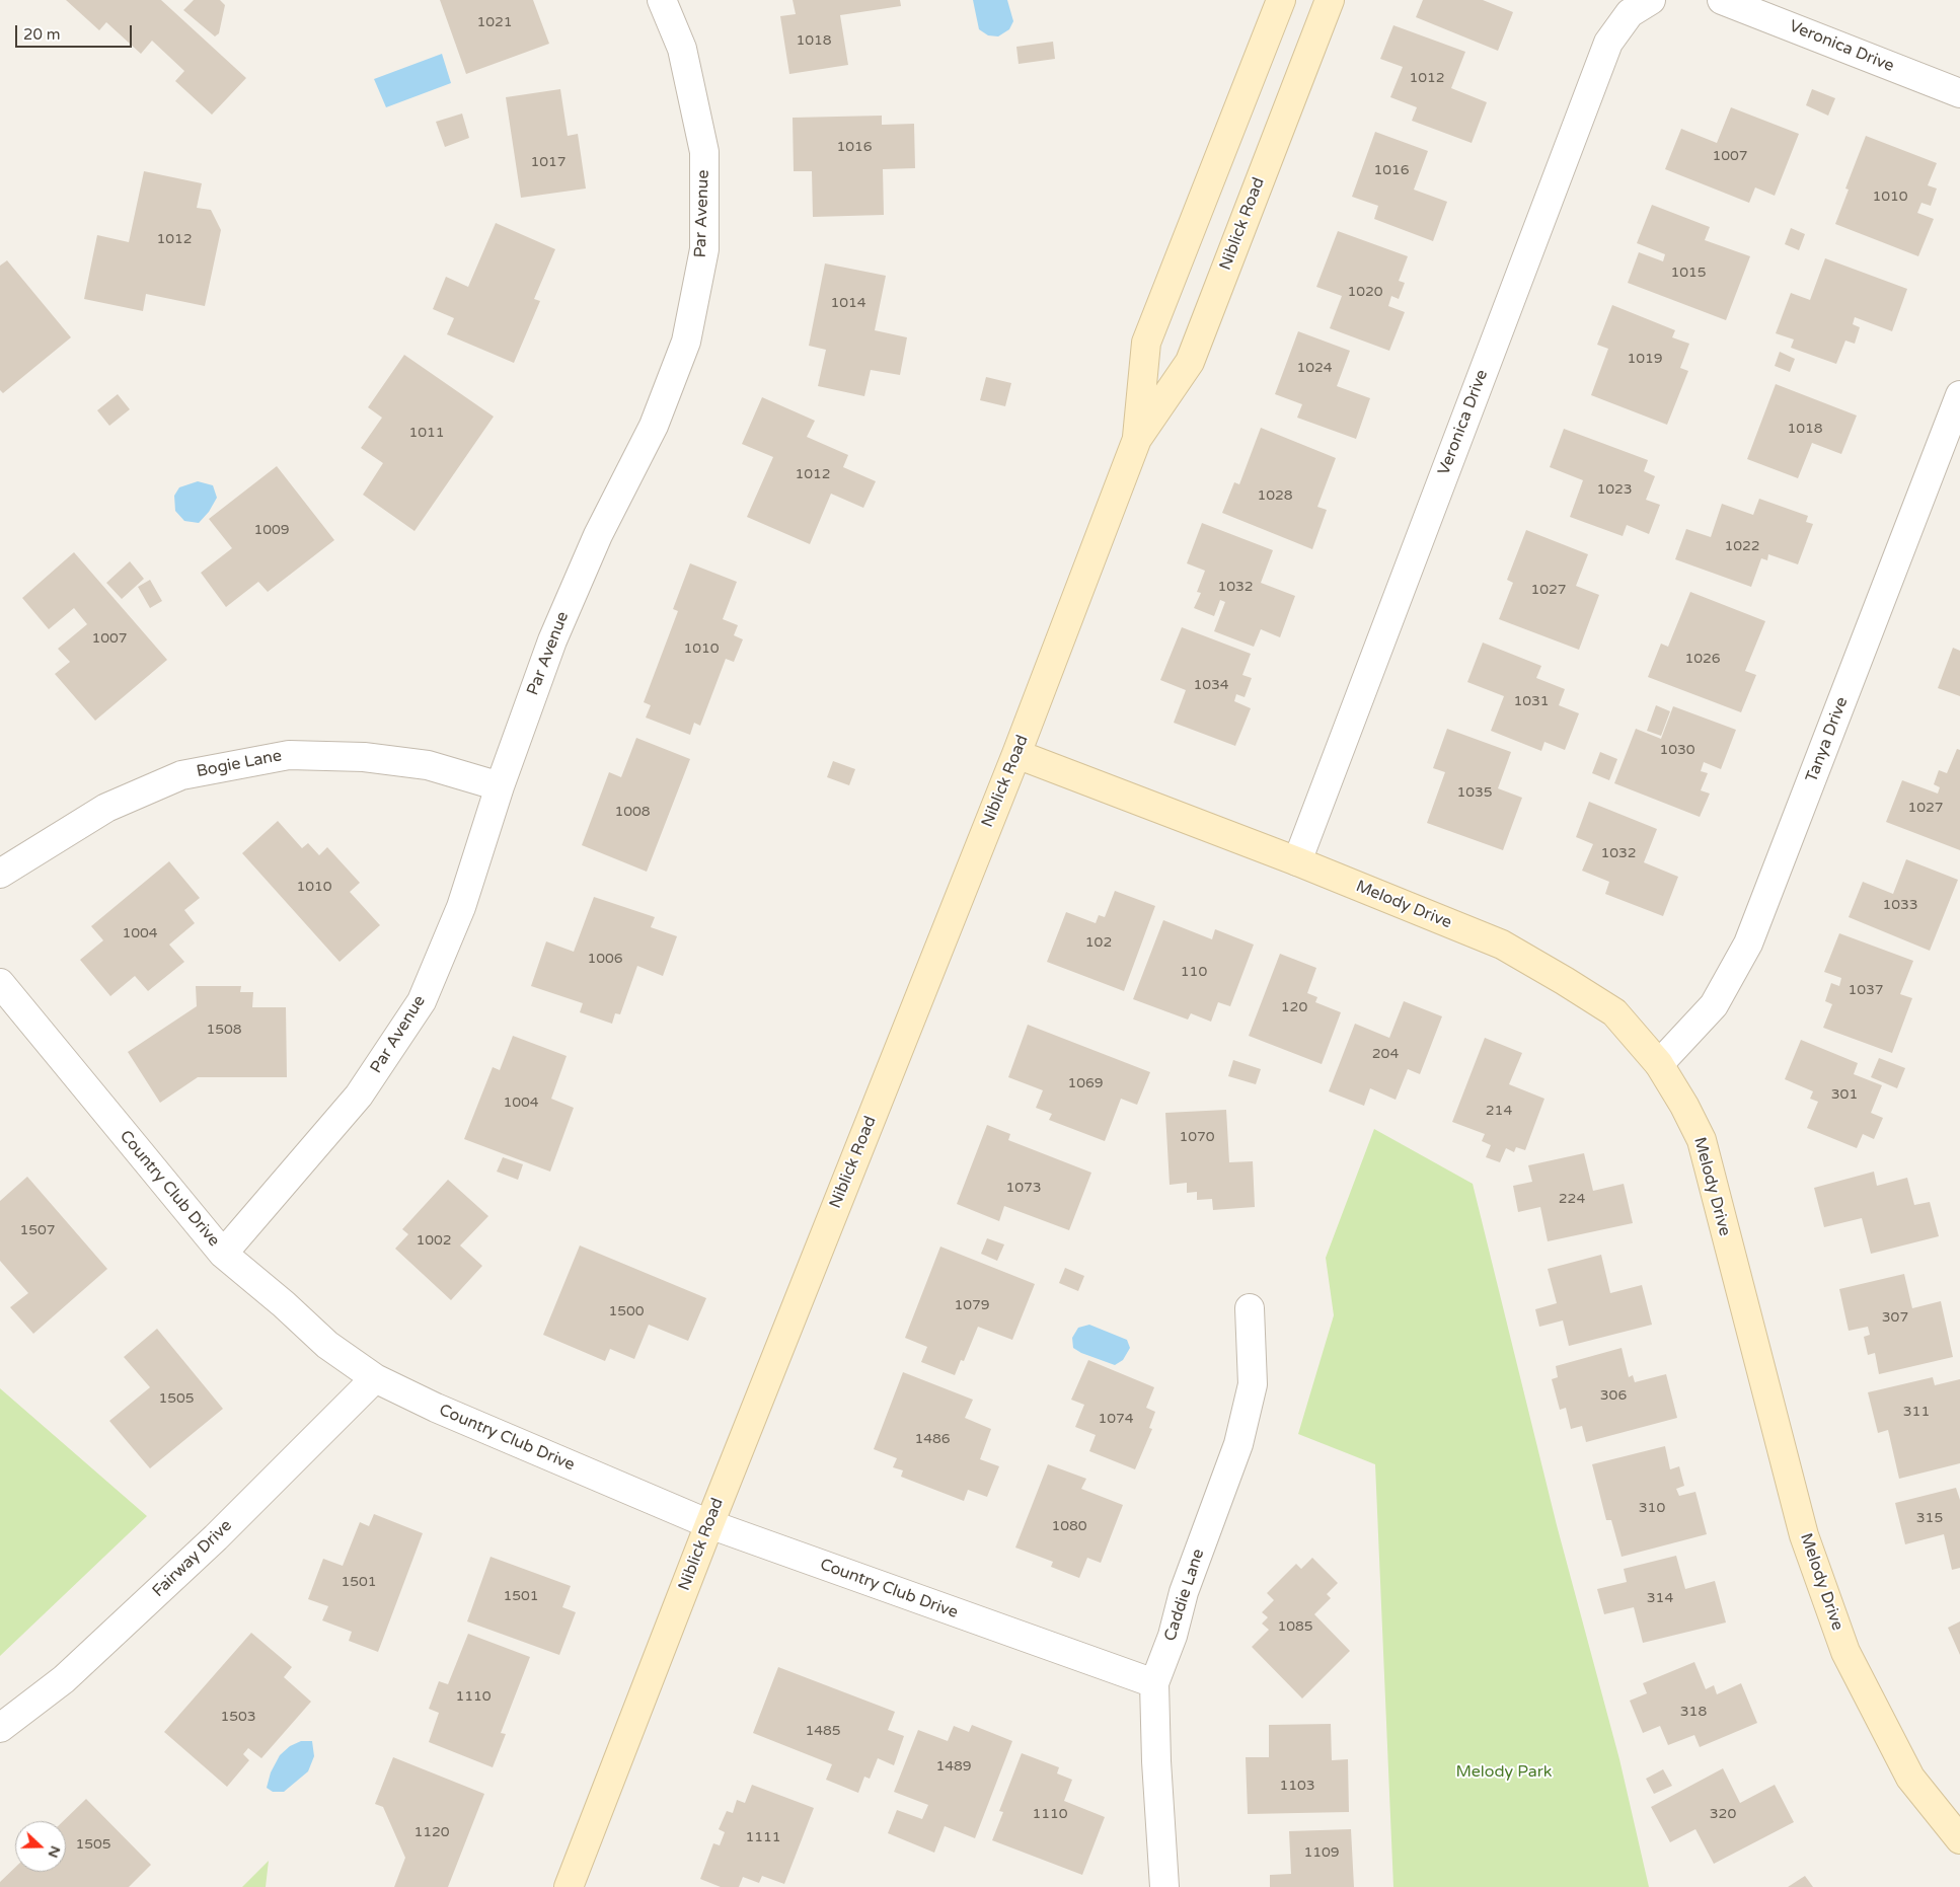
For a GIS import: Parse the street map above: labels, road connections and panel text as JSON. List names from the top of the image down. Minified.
{"streets":{"main road":["Niblick Road","Melody Drive"],"street":["Veronica Drive","Par Avenue","Tanya Drive","Bogie Lane","Country Club Drive","Fairway Drive","Caddie Lane"]},"crossings":[["Veronica Drive","Melody Drive"],["Par Avenue","Bogie Lane"],["Par Avenue","Country Club Drive"],["Niblick Road","Melody Drive"],["Niblick Road","Country Club Drive"],["Tanya Drive","Melody Drive"],["Country Club Drive","Fairway Drive"],["Country Club Drive","Caddie Lane"]],"parks":["Melody Park"],"house_numbers":["1021","1018","1012","1016","1007","1017","1016","1010","1012","1015","1020","1014","1019","1024","1018","1011","1012","1023","1028","1009","1022","1032","1027","1007","1010","1026","1034","1031","1030","1035","1027","1008","1032","1010","1033","1004","102","1006","110","1037","120","1508","204","1069","301","1004","214","1070","1073","224","1507","1002","1079","1500","307","306","1505","311","1074","1486","310","315","1080","1501","1501","314","1085","1110","318","1503","1485","1489","1103","1110","320","1120","1111","1505","1109"],"scale_bar":"20 m","north":"right"}
